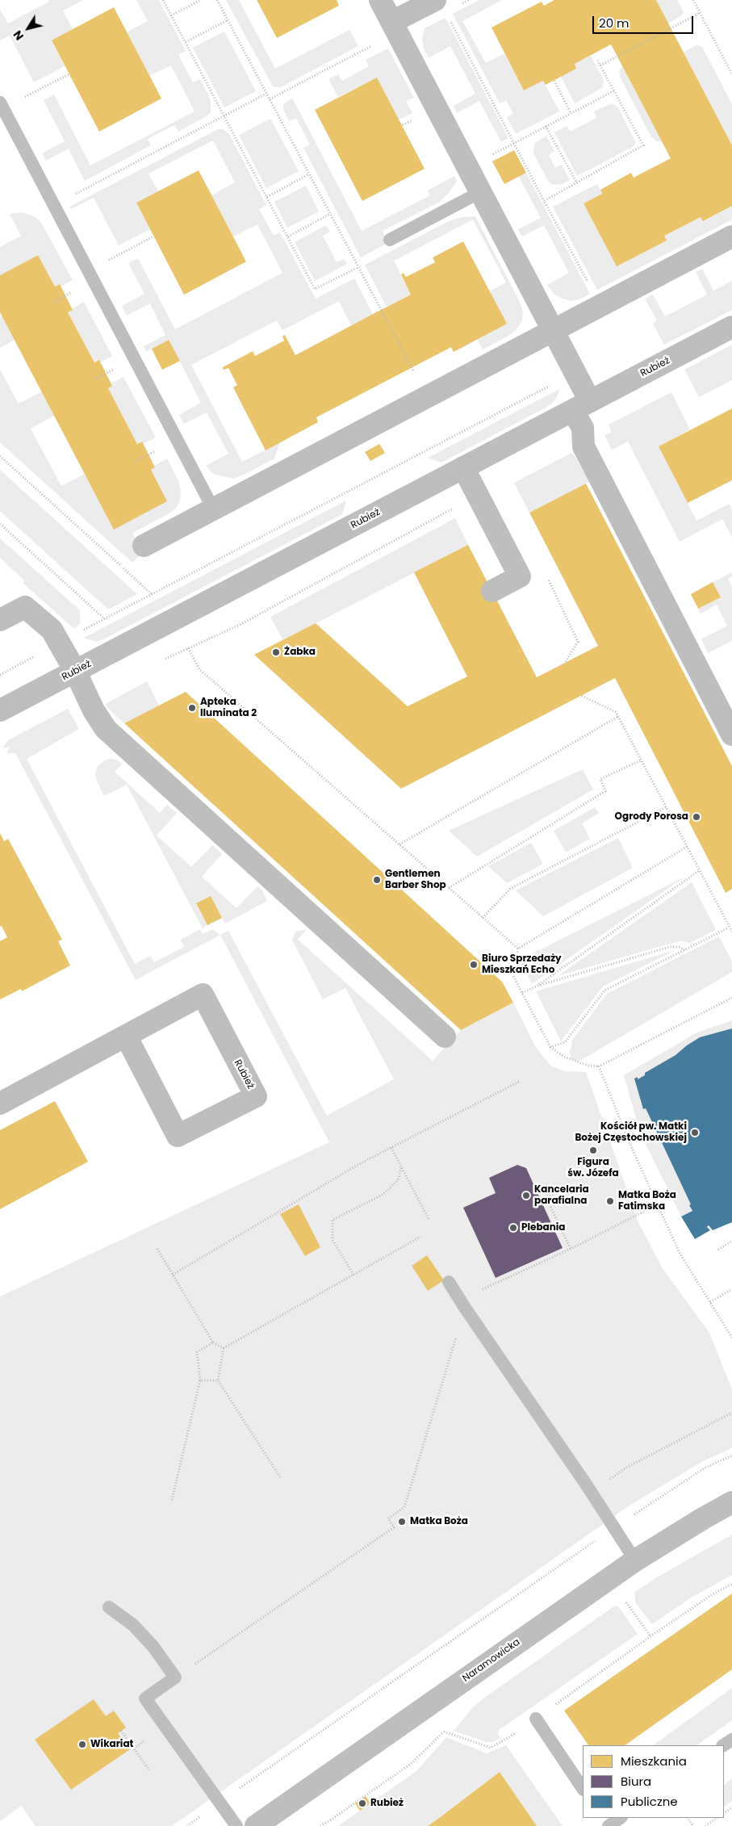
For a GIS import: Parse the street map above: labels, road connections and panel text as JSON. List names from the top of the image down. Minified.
{"streets":{"street":["Rubież","Naramowicka"]},"places":["Żabka","Apteka Iluminata 2","Ogrody Porosa","Gentlemen Barber Shop","Biuro Sprzedaży Mieszkań Echo","Kościół pw. Matki Bożej Częstochowskiej","Figura św. Józefa","Kancelaria parafialna","Matka Boża Fatimska","Plebania","Matka Boża","Wikariat","Rubież"],"legend":["Mieszkania","Biura","Publiczne"],"scale_bar":"20 m","north":"bottom left"}
